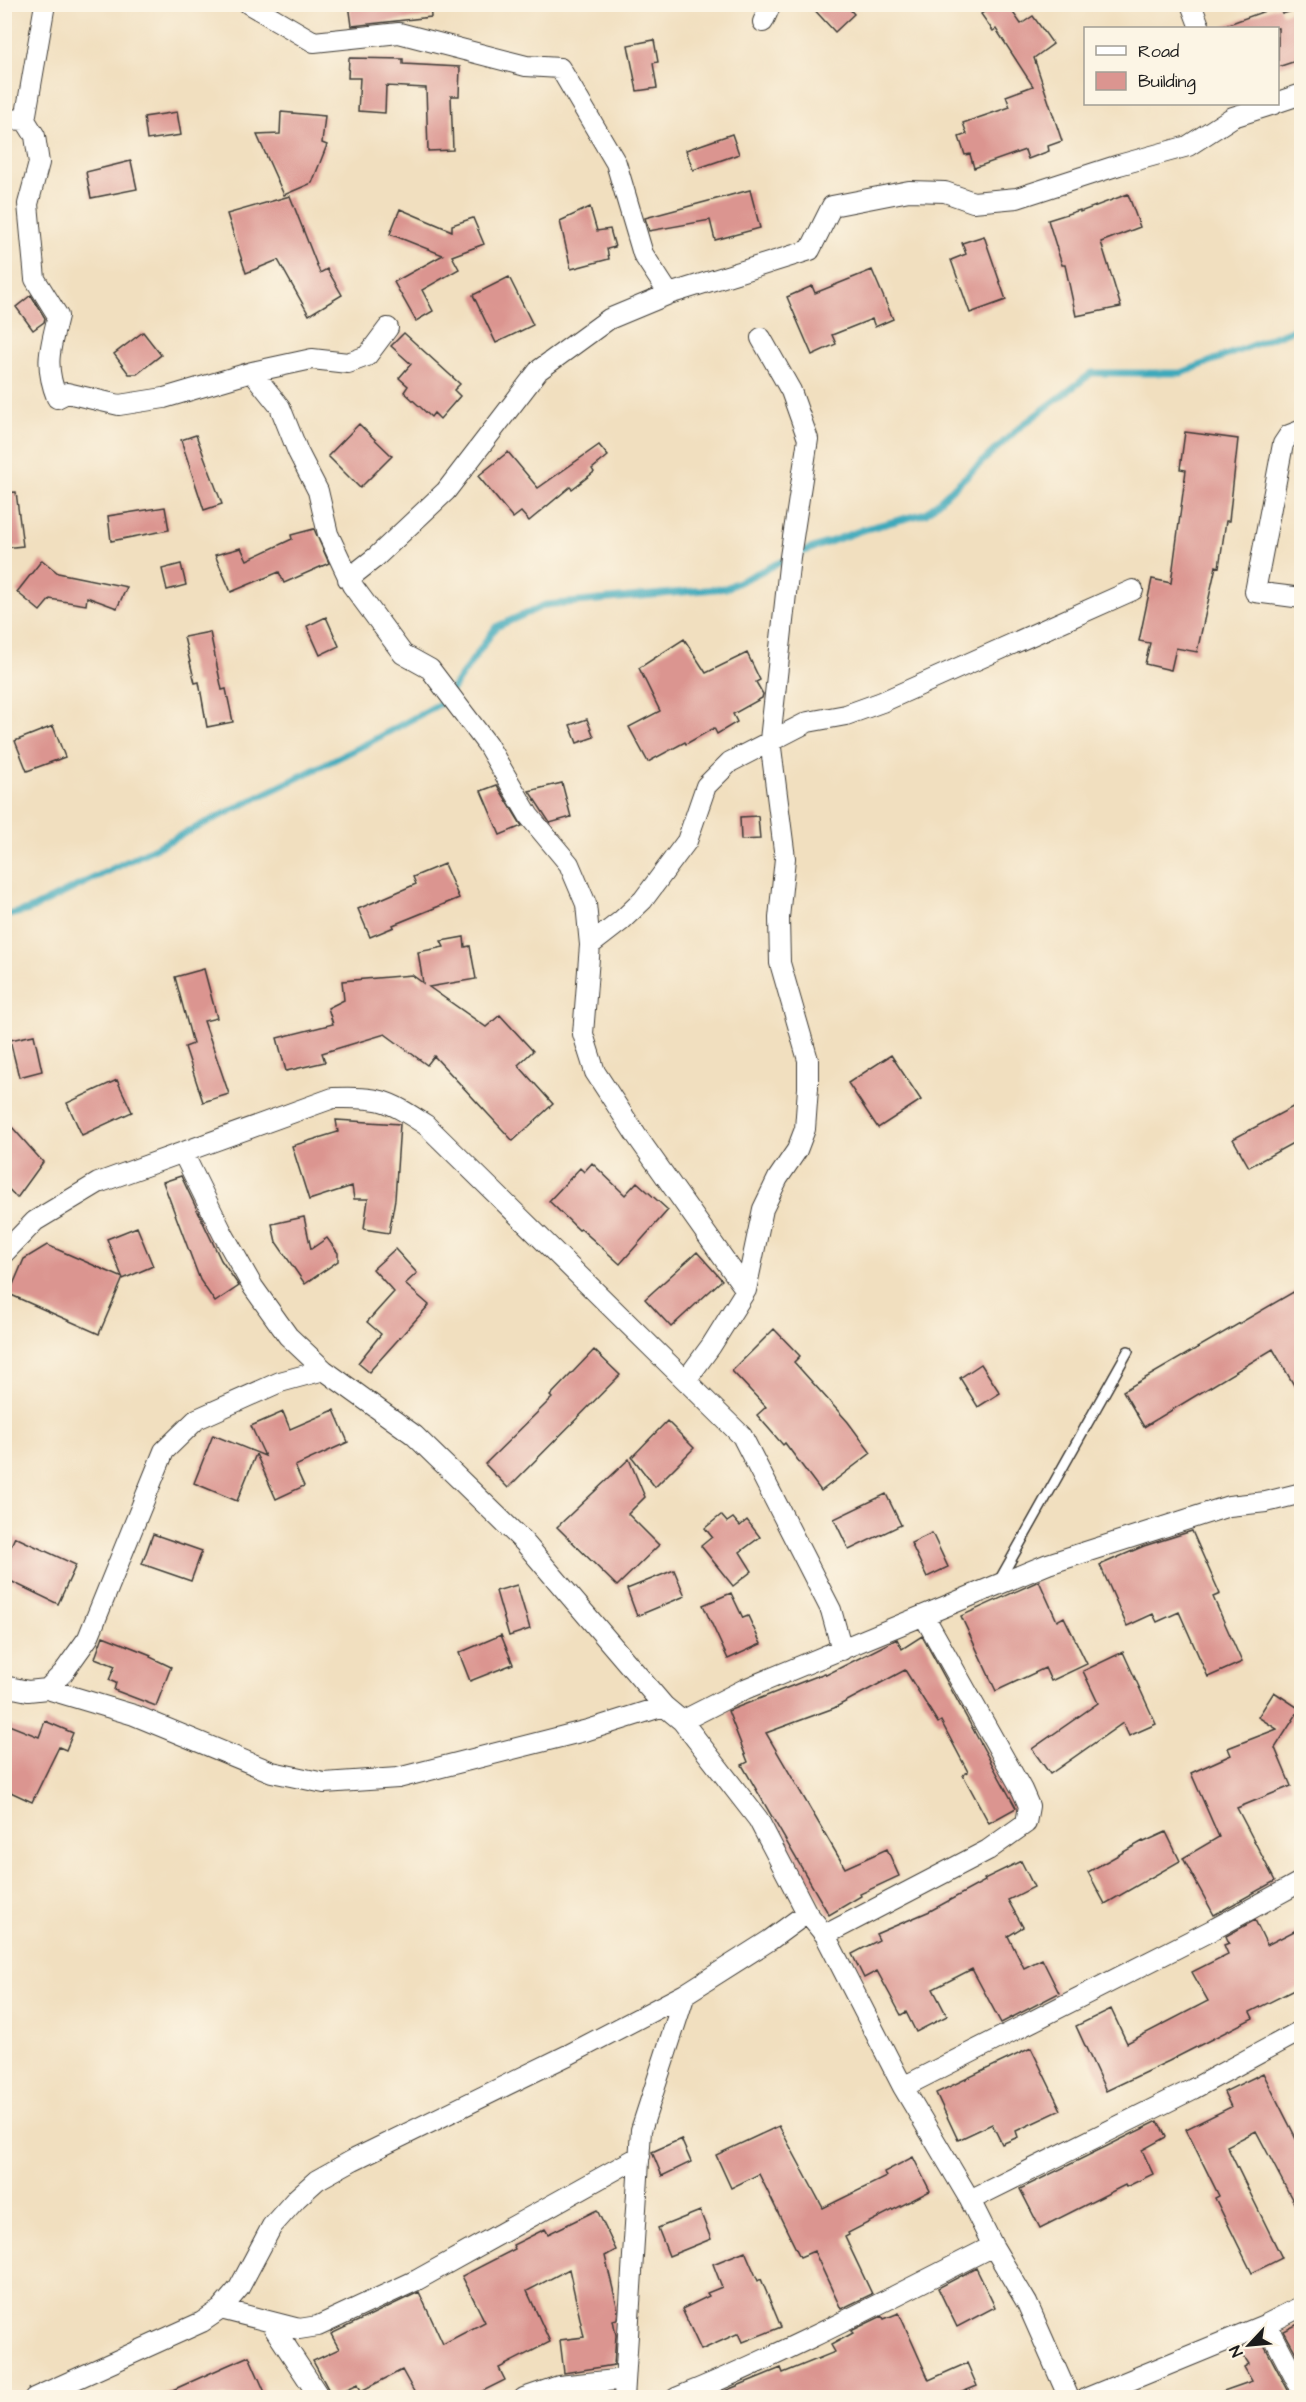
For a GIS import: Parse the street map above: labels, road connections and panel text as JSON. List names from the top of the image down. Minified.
{"legend":["Road","Building"],"north":"bottom left"}
